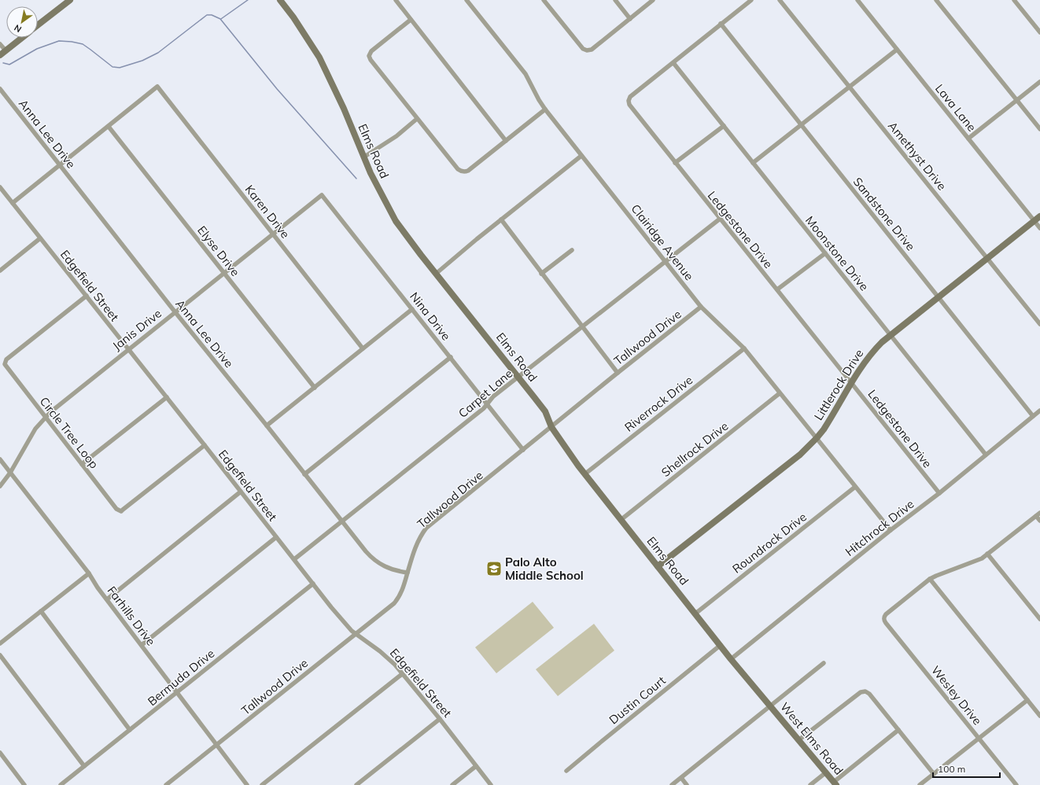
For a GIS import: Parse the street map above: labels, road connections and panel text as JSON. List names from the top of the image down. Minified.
{"streets":{"main road":["Elms Road","Littlerock Drive","West Elms Road"],"street":["Lava Lane","Anna Lee Drive","Amethyst Drive","Karen Drive","Sandstone Drive","Ledgestone Drive","Clairidge Avenue","Elyse Drive","Moonstone Drive","Edgefield Street","Nina Drive","Janis Drive","Tallwood Drive","Carpet Lane","Riverrock Drive","Circle Tree Loop","Shellrock Drive","Hitchrock Drive","Roundrock Drive","Farhills Drive","Bermuda Drive","Wesley Drive","Dustin Court"]},"crossings":[["Lava Lane","Littlerock Drive"],["Anna Lee Drive","Janis Drive"],["Anna Lee Drive","Tallwood Drive"],["Anna Lee Drive","Carpet Lane"],["Elms Road","Tallwood Drive"],["Elms Road","Littlerock Drive"],["Elms Road","Carpet Lane"],["Elms Road","Riverrock Drive"],["Elms Road","Shellrock Drive"],["Elms Road","Hitchrock Drive"],["Elms Road","Roundrock Drive"],["Elms Road","Dustin Court"],["Elms Road","West Elms Road"],["Amethyst Drive","Littlerock Drive"],["Karen Drive","Elyse Drive"],["Karen Drive","Janis Drive"],["Sandstone Drive","Ledgestone Drive"],["Sandstone Drive","Littlerock Drive"],["Sandstone Drive","Hitchrock Drive"],["Ledgestone Drive","Moonstone Drive"],["Ledgestone Drive","Littlerock Drive"],["Ledgestone Drive","Carpet Lane"],["Ledgestone Drive","Hitchrock Drive"],["Clairidge Avenue","Tallwood Drive"],["Clairidge Avenue","Littlerock Drive"],["Clairidge Avenue","Carpet Lane"],["Clairidge Avenue","Riverrock Drive"],["Clairidge Avenue","Shellrock Drive"],["Clairidge Avenue","Roundrock Drive"],["Elyse Drive","Janis Drive"],["Moonstone Drive","Littlerock Drive"],["Moonstone Drive","Hitchrock Drive"],["Edgefield Street","Janis Drive"],["Edgefield Street","Tallwood Drive"],["Edgefield Street","Carpet Lane"],["Edgefield Street","Circle Tree Loop"],["Edgefield Street","Bermuda Drive"],["Nina Drive","Janis Drive"],["Nina Drive","Tallwood Drive"],["Nina Drive","Carpet Lane"],["Janis Drive","Circle Tree Loop"],["Janis Drive","Farhills Drive"],["Tallwood Drive","Farhills Drive"],["Farhills Drive","Bermuda Drive"]],"places":{"school or university":["Palo Alto Middle School"]},"scale_bar":"100 m","north":"bottom left"}
